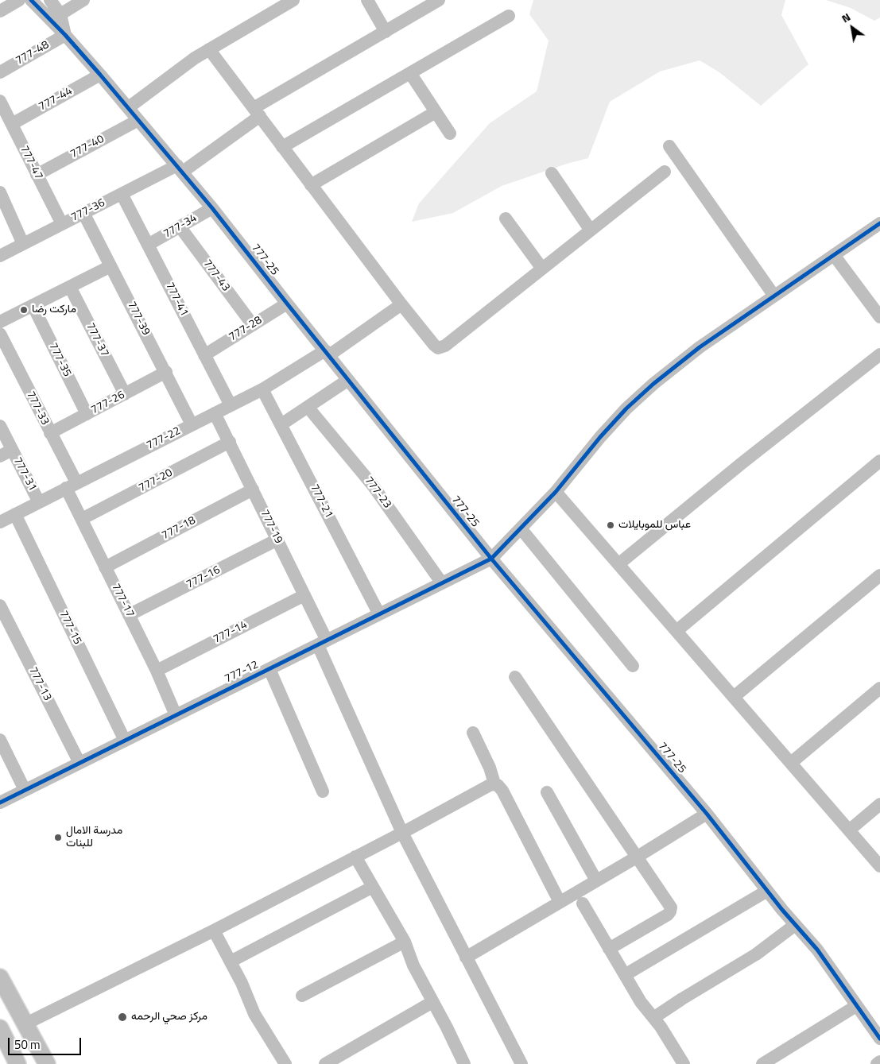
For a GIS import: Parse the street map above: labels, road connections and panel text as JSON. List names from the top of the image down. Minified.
{"streets":{"street":["777-48","777-44","777-40","777-47","777-36","777-34","777-25","777-43","777-41","777-39","777-28","777-37","777-35","777-26","777-33","777-22","777-31","777-20","777-23","777-21","777-19","777-18","777-16","777-17","777-15","777-14","777-12","777-13"]},"crossings":[["777-48","777-25"],["777-44","777-47"],["777-44","777-25"],["777-40","777-47"],["777-40","777-25"],["777-47","777-36"],["777-36","777-25"],["777-36","777-41"],["777-36","777-39"],["777-34","777-25"],["777-34","777-43"],["777-34","777-41"],["777-25","777-28"],["777-25","777-22"],["777-25","777-12"],["777-43","777-28"],["777-41","777-28"],["777-41","777-22"],["777-39","777-26"],["777-39","777-22"],["777-37","777-26"],["777-35","777-26"],["777-26","777-33"],["777-33","777-22"],["777-33","777-17"],["777-22","777-31"],["777-22","777-21"],["777-22","777-19"],["777-22","777-17"],["777-22","777-15"],["777-20","777-19"],["777-20","777-17"],["777-23","777-12"],["777-21","777-12"],["777-19","777-18"],["777-19","777-16"],["777-19","777-14"],["777-19","777-12"],["777-18","777-17"],["777-16","777-17"],["777-17","777-14"],["777-17","777-12"],["777-15","777-12"],["777-12","777-13"]],"places":["ماركت رضا","عباس للموبايلات","مدرسة الامال للبنات","مركز صحي الرحمه"],"scale_bar":"50 m","north":"top left"}
